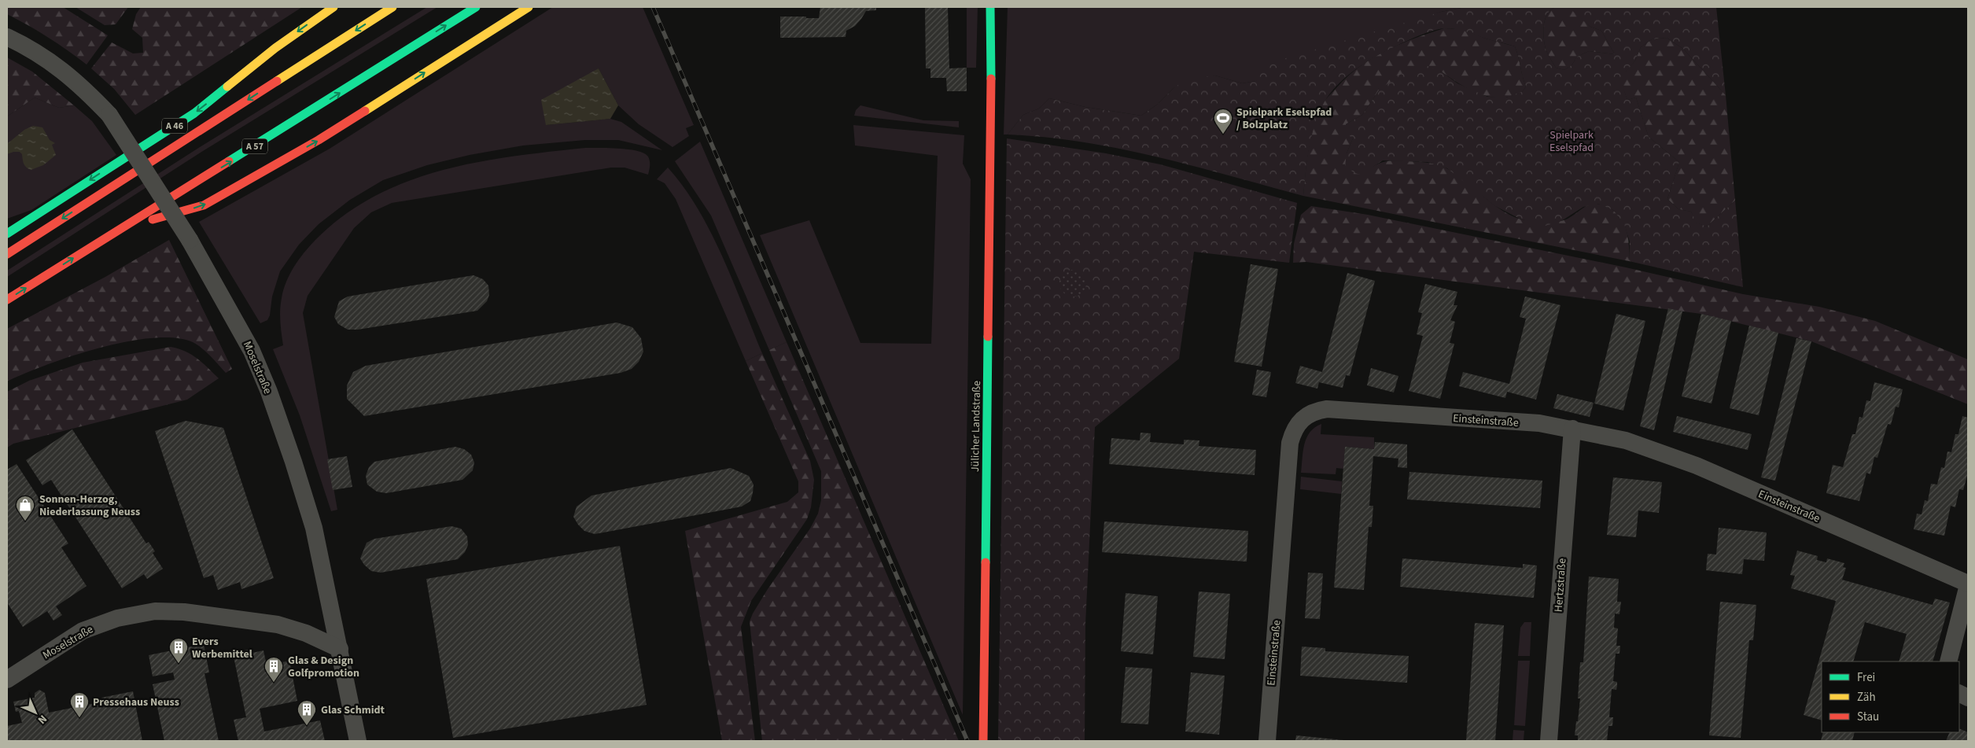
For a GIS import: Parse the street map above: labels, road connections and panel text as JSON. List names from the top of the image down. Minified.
{"streets":{"main road":["A 46","A 57","Jülicher Landstraße"],"street":["Moselstraße","Einsteinstraße","Hertzstraße"]},"crossings":[["Einsteinstraße","Hertzstraße"]],"parks":["Spielpark Eselspfad"],"places":{"sports":["Spielpark Eselspfad / Bolzplatz"],"shop":["Sonnen-Herzog, Niederlassung Neuss"],"building":["Evers Werbemittel","Glas & Design Golfpromotion","Pressehaus Neuss","Glas Schmidt"]},"legend":["Frei","Zäh","Stau"],"north":"bottom right"}
